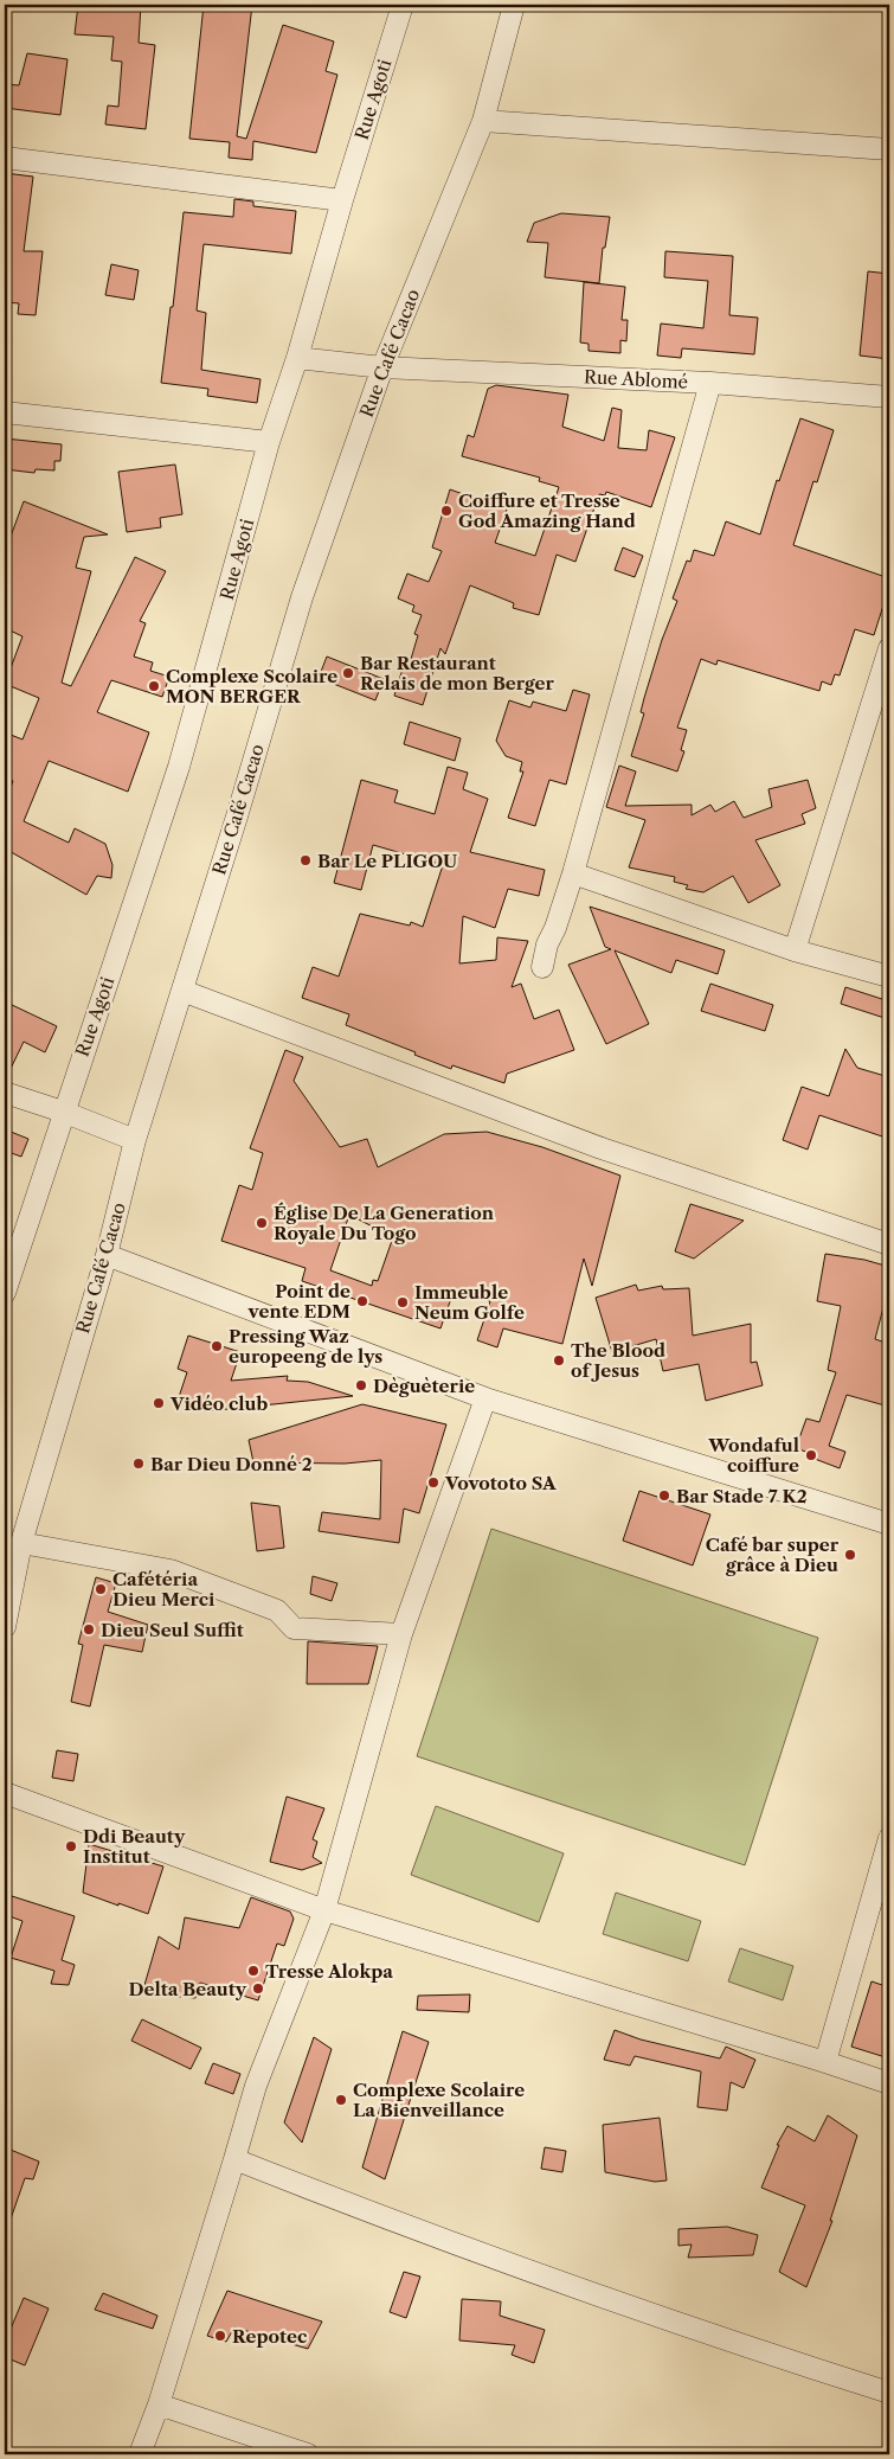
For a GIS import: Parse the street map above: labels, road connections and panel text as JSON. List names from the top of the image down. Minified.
{"streets":{"street":["Rue Agoti","Rue Café Cacao","Rue Ablomé"]},"crossings":[["Rue Agoti","Rue Ablomé"],["Rue Café Cacao","Rue Ablomé"]],"places":["Coiffure et Tresse God Amazing Hand","Bar Restaurant Relais de mon Berger","Complexe Scolaire MON BERGER","Bar Le PLIGOU","Église De La Generation Royale Du Togo","Point de vente EDM","Immeuble Neum Golfe","Pressing Waz europeeng de lys","The Blood of Jesus","Dèguèterie","Vidéo club","Wondaful coiffure","Bar Dieu Donné 2","Vovototo SA","Bar Stade 7 K2","Café bar super grâce à Dieu","Cafétéria Dieu Merci","Dieu Seul Suffit","Ddi Beauty Institut","Tresse Alokpa","Delta Beauty","Complexe Scolaire La Bienveillance","Repotec"]}
